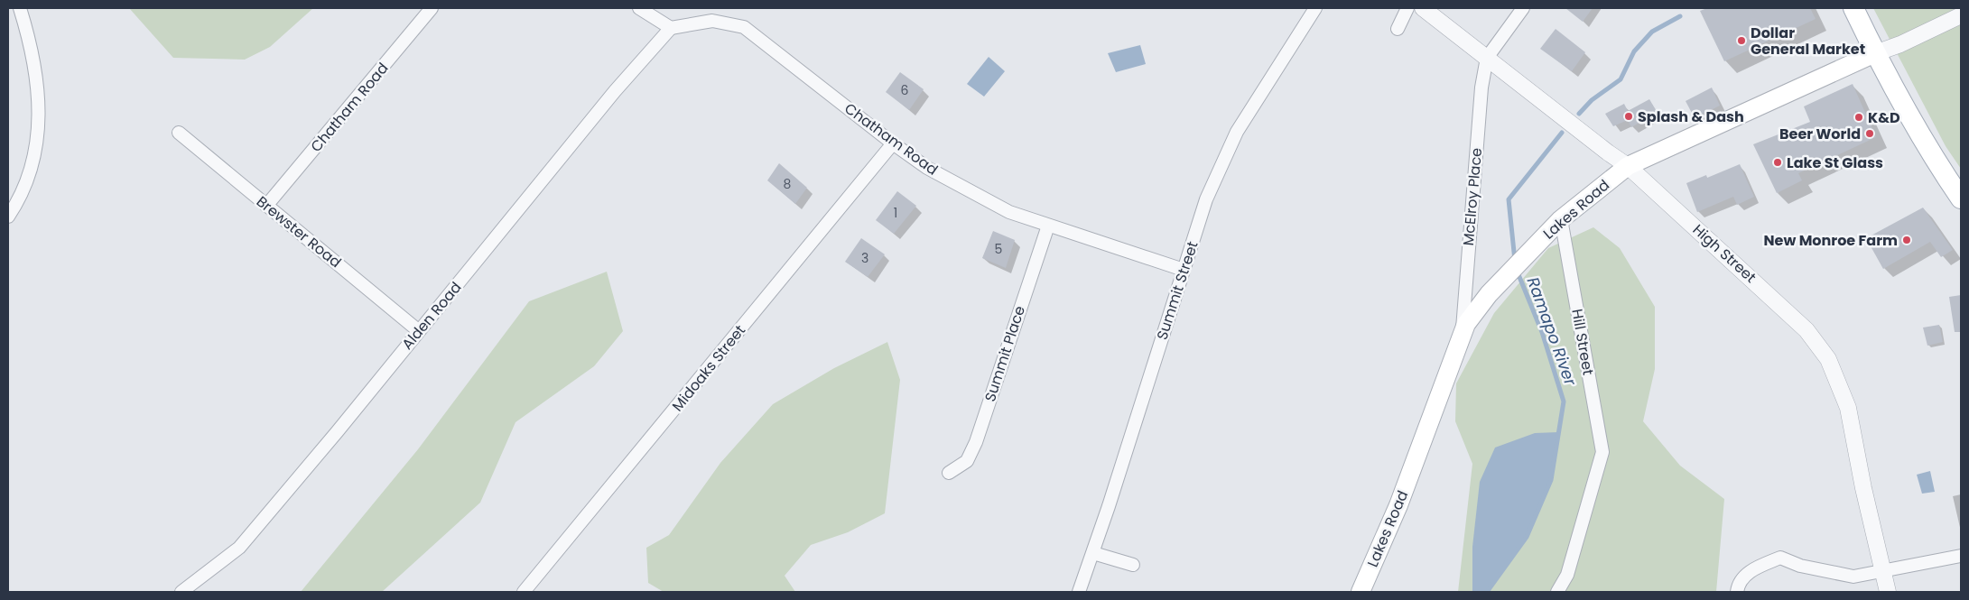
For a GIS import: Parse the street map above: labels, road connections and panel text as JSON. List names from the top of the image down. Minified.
{"streets":{"main road":["Lakes Road"],"street":["Chatham Road","McElroy Place","Brewster Road","High Street","Summit Street","Alden Road","Hill Street","Summit Place","Midoaks Street"]},"crossings":[["Chatham Road","Brewster Road"],["Chatham Road","Summit Street"],["Chatham Road","Alden Road"],["Chatham Road","Summit Place"],["Chatham Road","Midoaks Street"],["McElroy Place","Lakes Road"],["McElroy Place","High Street"],["Lakes Road","High Street"],["Lakes Road","Hill Street"],["Brewster Road","Alden Road"]],"water":["Ramapo River"],"places":["Dollar General Market","Splash & Dash","K&D","Beer World","Lake St Glass","New Monroe Farm"],"house_numbers":["6","8","1","5","3"]}
